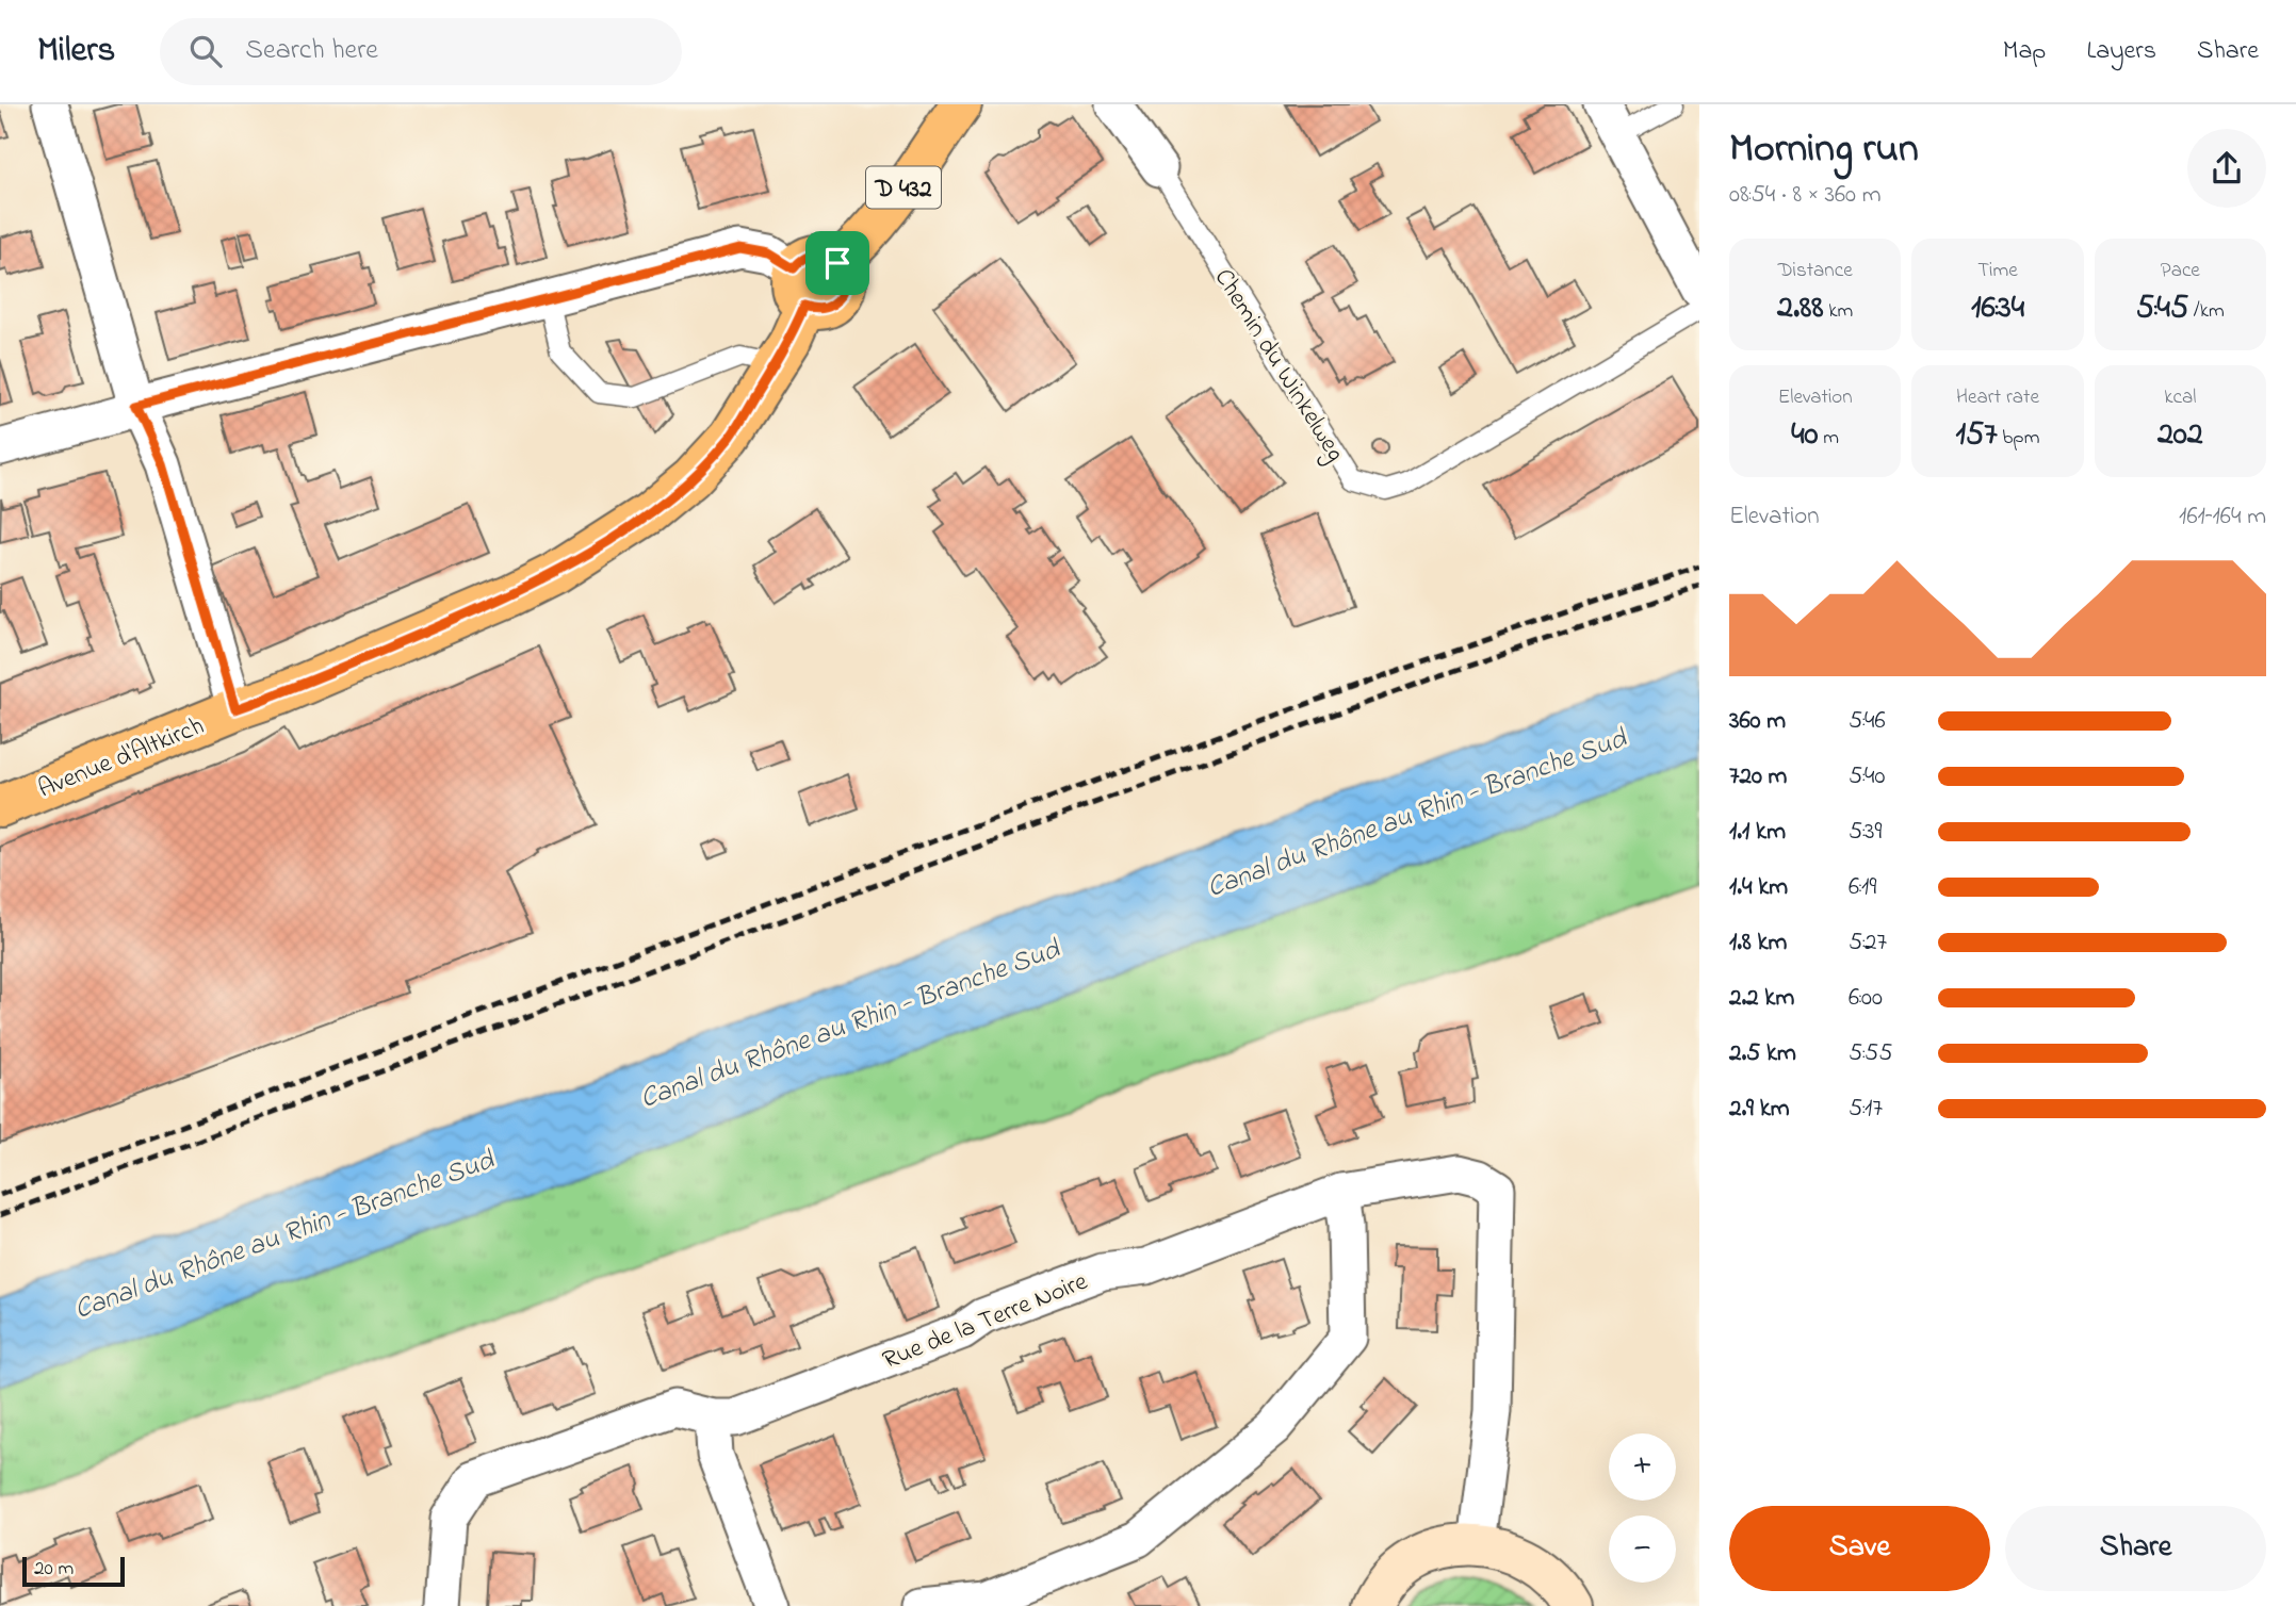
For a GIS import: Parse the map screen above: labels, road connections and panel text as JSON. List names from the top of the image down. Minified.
{"streets":{"main road":["D 432","Avenue d'Altkirch"],"street":["Chemin du Winkelweg","Rue de la Terre Noire"]},"crossings":[["D 432","Avenue d'Altkirch"]],"water":["Canal du Rhône au Rhin - Branche Sud"],"scale_bar":"20 m","page":{"header":"Milers","search":"Search here","nav":["Map","Layers","Share"],"heading":["Morning run","08:54 · 8 × 360 m"],"stats":[["Distance","2.88 km"],["Time","16:34"],["Pace","5:45 /km"],["Elevation","40 m"],["Heart rate","157 bpm"],["kcal","202"]],"chart":["Elevation","161–164 m"],"list":[{"name":"360 m","note":"5:46"},{"name":"720 m","note":"5:40"},{"name":"1.1 km","note":"5:39"},{"name":"1.4 km","note":"6:19"},{"name":"1.8 km","note":"5:27"},{"name":"2.2 km","note":"6:00"},{"name":"2.5 km","note":"5:55"},{"name":"2.9 km","note":"5:17"}],"map_buttons":["+","−"],"buttons":["Save","Share"],"scale":"20 m"}}
